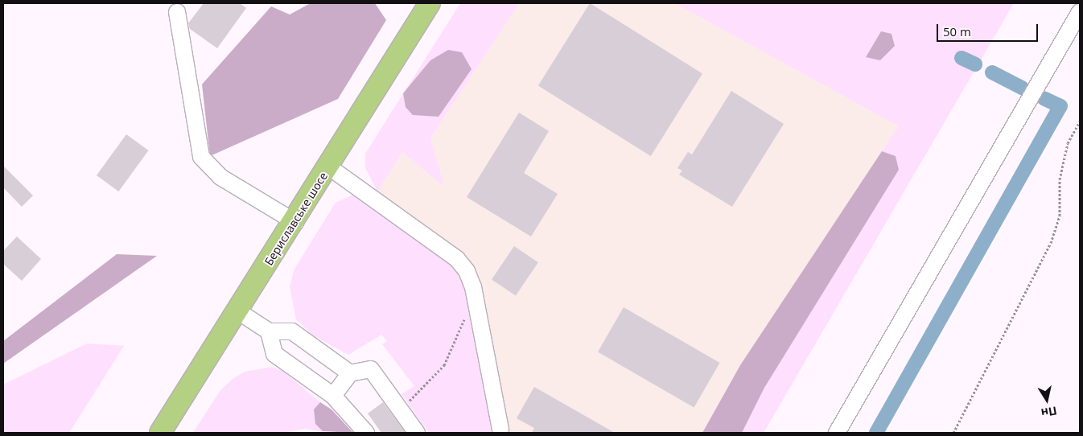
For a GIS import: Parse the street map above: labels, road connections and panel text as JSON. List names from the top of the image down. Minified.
{"streets":{"main road":["Бериславське шосе"]},"scale_bar":"50 m","north":"bottom"}
